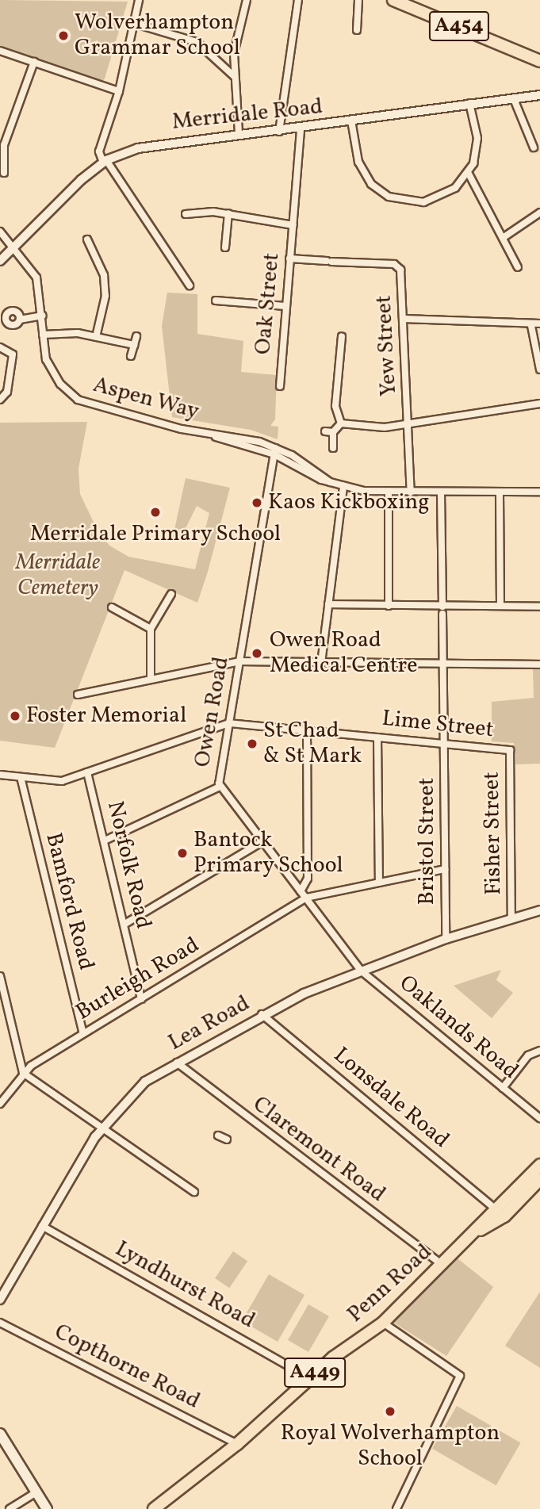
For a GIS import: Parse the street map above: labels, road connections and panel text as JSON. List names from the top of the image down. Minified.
{"streets":{"highway":["A454","Penn Road","A449"],"street":["Merridale Road","Oak Street","Yew Street","Aspen Way","Owen Road","Lime Street","Fisher Street","Bristol Street","Norfolk Road","Bamford Road","Burleigh Road","Lea Road","Oaklands Road","Lonsdale Road","Claremont Road","Lyndhurst Road","Copthorne Road"]},"crossings":[["Merridale Road","Oak Street"],["Merridale Road","Aspen Way"],["Oak Street","Yew Street"],["Yew Street","Aspen Way"],["Aspen Way","Owen Road"],["Aspen Way","Bristol Street"],["Owen Road","Lime Street"],["Owen Road","Burleigh Road"],["Owen Road","Lea Road"],["Owen Road","Oaklands Road"],["Lime Street","Fisher Street"],["Lime Street","Bristol Street"],["Fisher Street","Lea Road"],["Bristol Street","Lea Road"],["Norfolk Road","Burleigh Road"],["Bamford Road","Burleigh Road"],["Lea Road","Oaklands Road"],["Lea Road","Lonsdale Road"],["Lea Road","Claremont Road"],["Lea Road","Lyndhurst Road"],["Lonsdale Road","Penn Road"],["Claremont Road","Penn Road"],["Penn Road","Lyndhurst Road"],["Penn Road","Copthorne Road"]],"parks":["Merridale Cemetery"],"places":["Wolverhampton Grammar School","Kaos Kickboxing","Merridale Primary School","Owen Road Medical Centre","Foster Memorial","St Chad & St Mark","Bantock Primary School","Royal Wolverhampton School"]}
